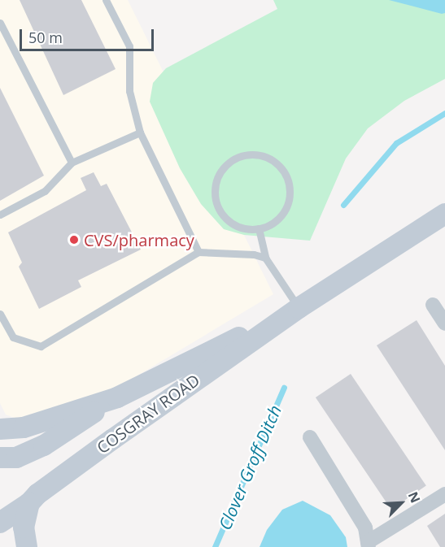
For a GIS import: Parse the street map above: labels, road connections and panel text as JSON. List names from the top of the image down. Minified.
{"streets":{"main road":["COSGRAY ROAD"]},"water":["Clover Groff Ditch"],"places":["CVS/pharmacy"],"scale_bar":"50 m","north":"top right"}
